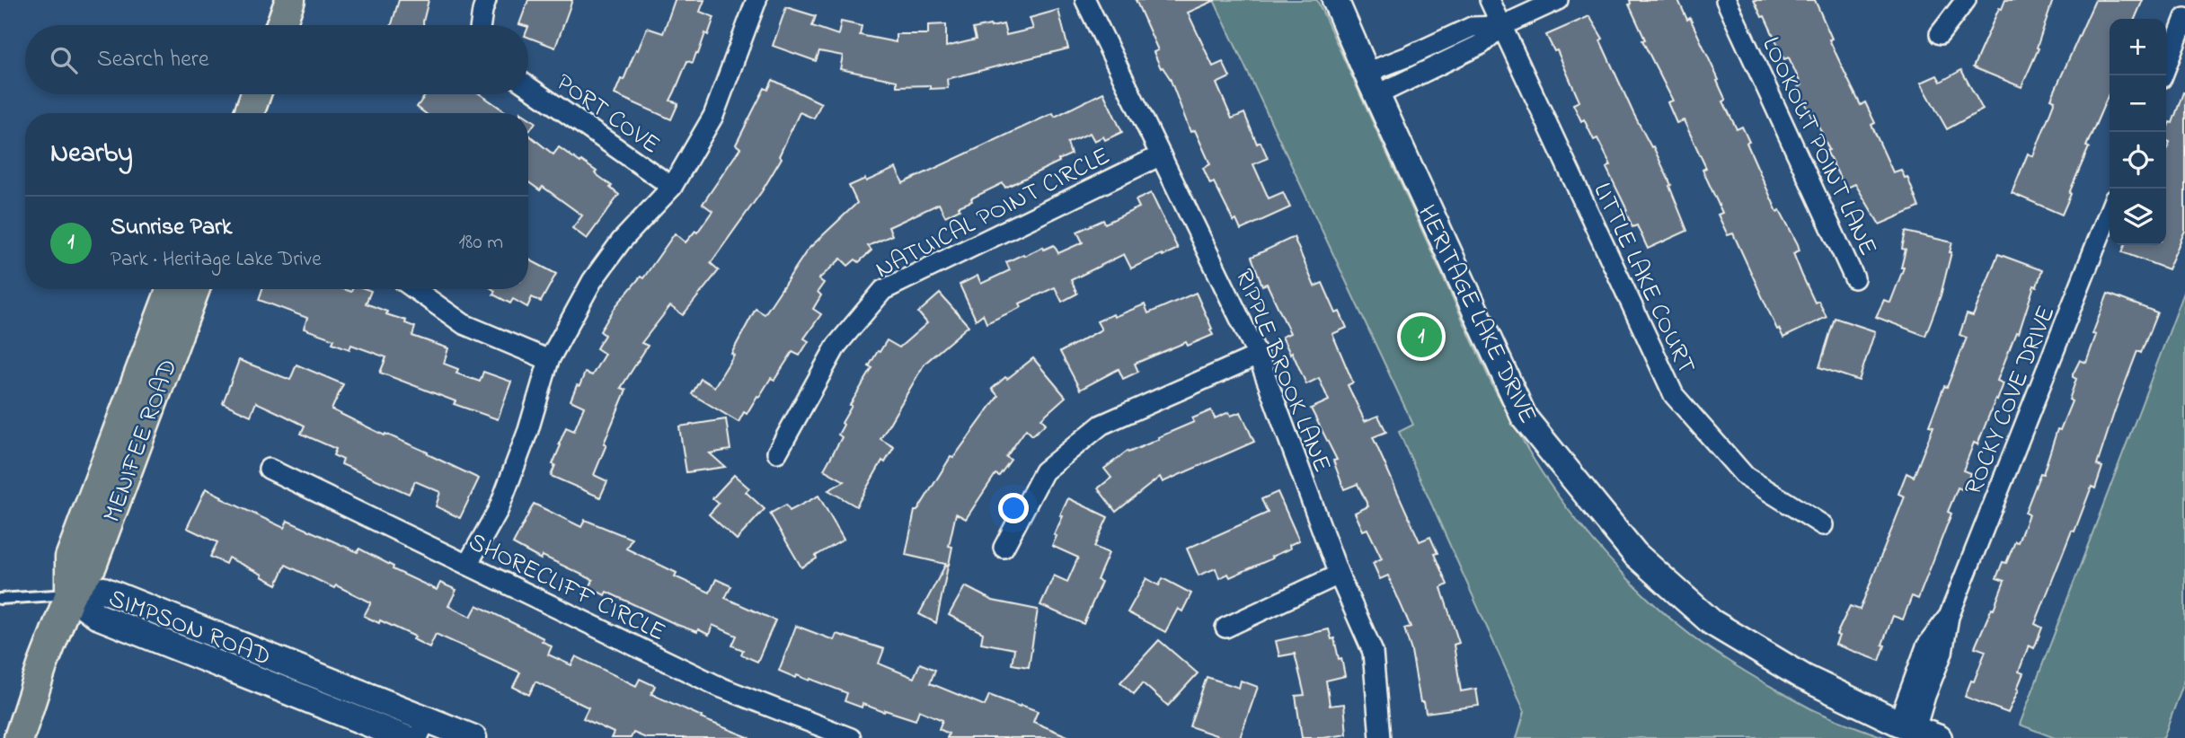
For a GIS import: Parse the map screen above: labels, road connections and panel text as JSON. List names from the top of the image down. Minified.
{"streets":{"main road":["MENIFEE ROAD"],"street":["PORT COVE","LOOKOUT POINT LANE","NATUICAL POINT CIRCLE","LITTLE LAKE COURT","HERITAGE LAKE DRIVE","RIPPLE BROOK LANE","ROCKY COVE DRIVE","SHORECLIFF CIRCLE","SIMPSON ROAD"]},"crossings":[["NATUICAL POINT CIRCLE","RIPPLE BROOK LANE"],["HERITAGE LAKE DRIVE","ROCKY COVE DRIVE"],["MENIFEE ROAD","SIMPSON ROAD"]],"page":{"map_buttons":["+","−"],"search":"Search here","heading":"Nearby","list":[{"mark":"1","name":"Sunrise Park","note":"Park · Heritage Lake Drive","value":"180 m"}],"pins":"1"}}
